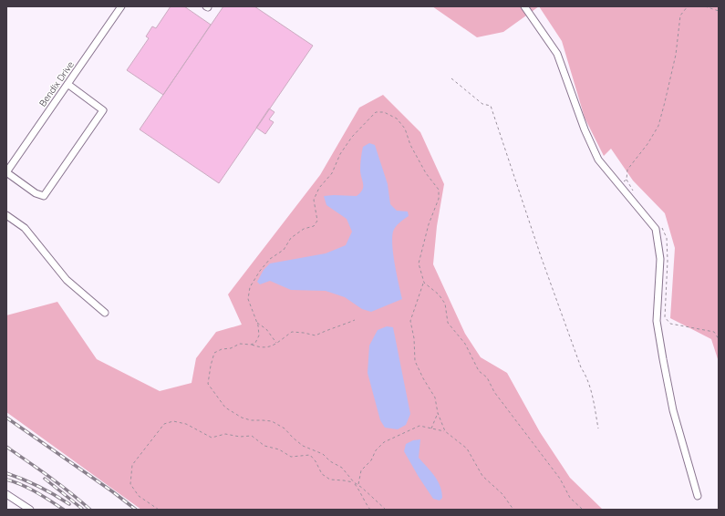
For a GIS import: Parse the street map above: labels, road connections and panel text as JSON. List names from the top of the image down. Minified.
{"streets":{"street":["Bendix Drive"]}}
